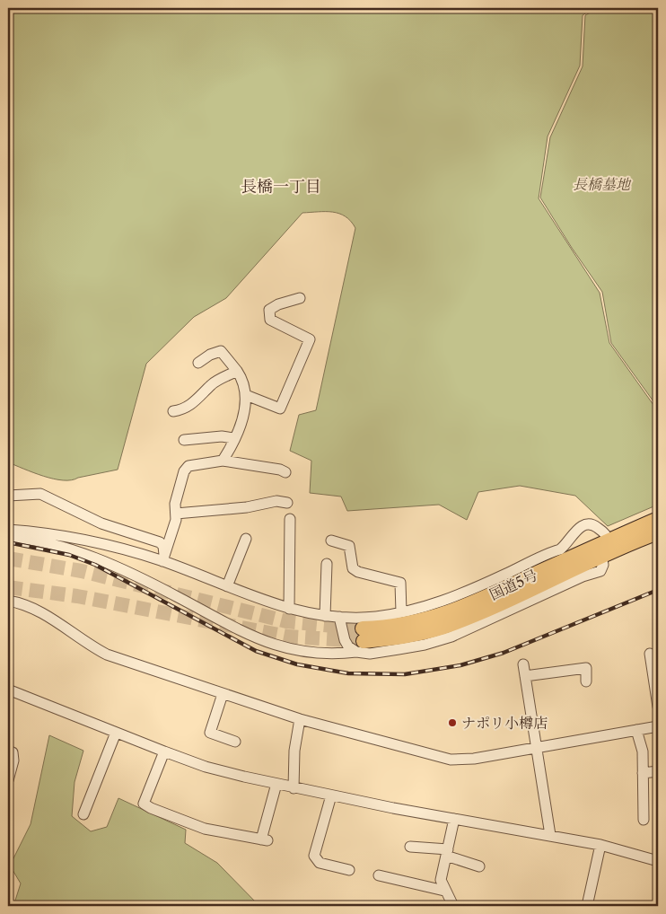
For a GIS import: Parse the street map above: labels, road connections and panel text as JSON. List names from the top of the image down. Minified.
{"streets":{"highway":["国道5号"]},"districts":["長橋一丁目"],"parks":["長橋墓地"],"places":["ナポリ小樽店"]}
